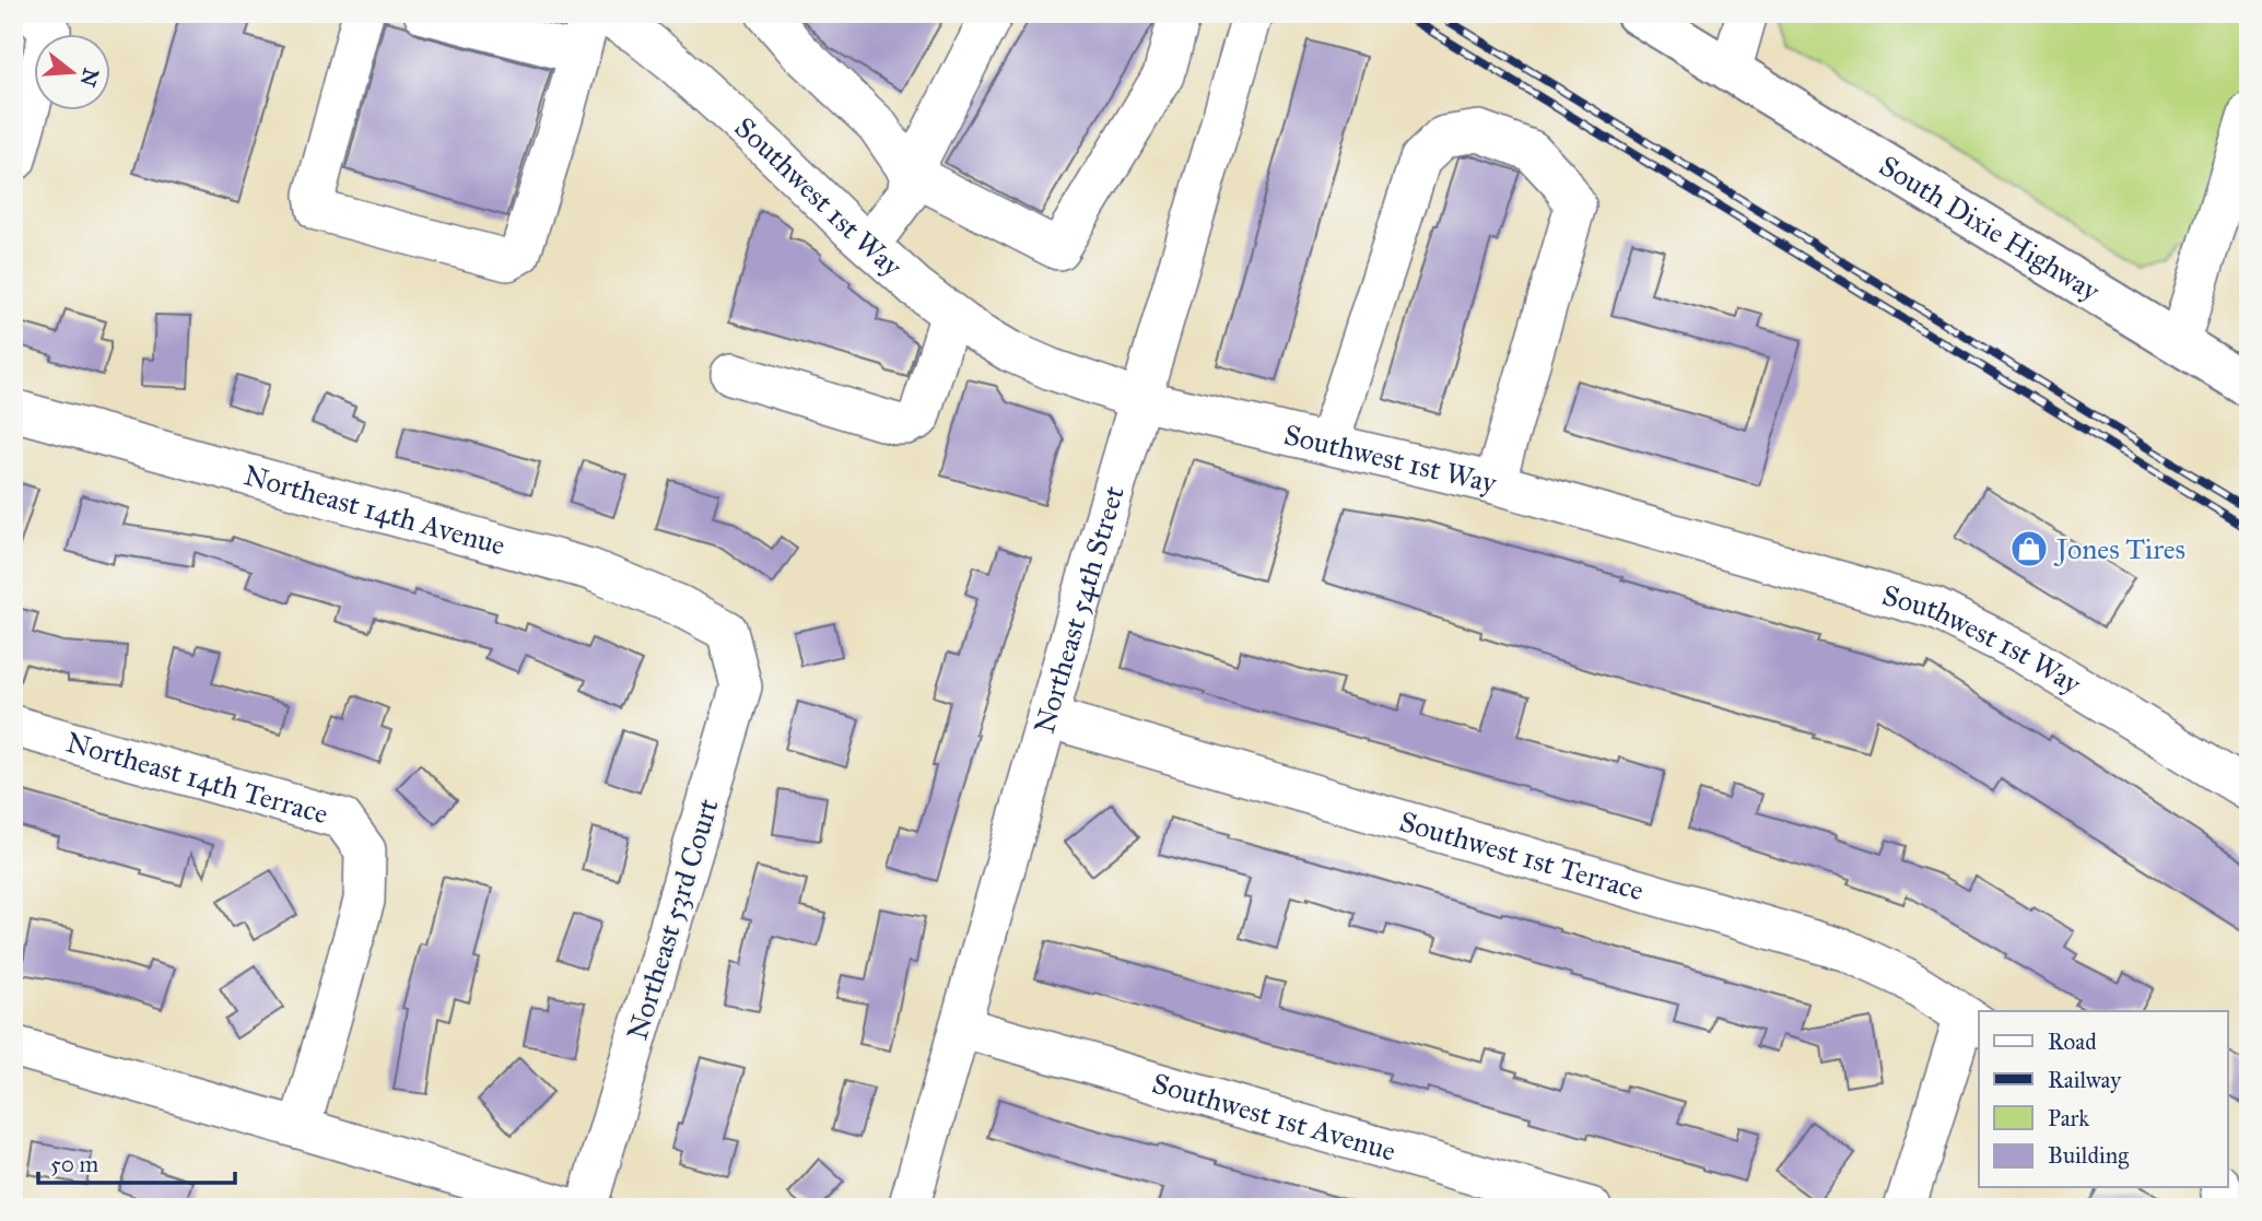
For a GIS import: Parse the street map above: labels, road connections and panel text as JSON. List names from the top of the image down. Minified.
{"streets":{"main road":["South Dixie Highway"],"street":["Southwest 1st Way","Northeast 14th Avenue","Northeast 54th Street","Northeast 14th Terrace","Southwest 1st Terrace","Northeast 53rd Court","Southwest 1st Avenue"]},"crossings":[["Southwest 1st Way","Northeast 54th Street"],["Northeast 14th Avenue","Northeast 53rd Court"],["Northeast 54th Street","Southwest 1st Terrace"],["Northeast 54th Street","Southwest 1st Avenue"]],"places":{"shop":["Jones Tires"]},"legend":["Road","Railway","Park","Building"],"scale_bar":"50 m","north":"right"}
